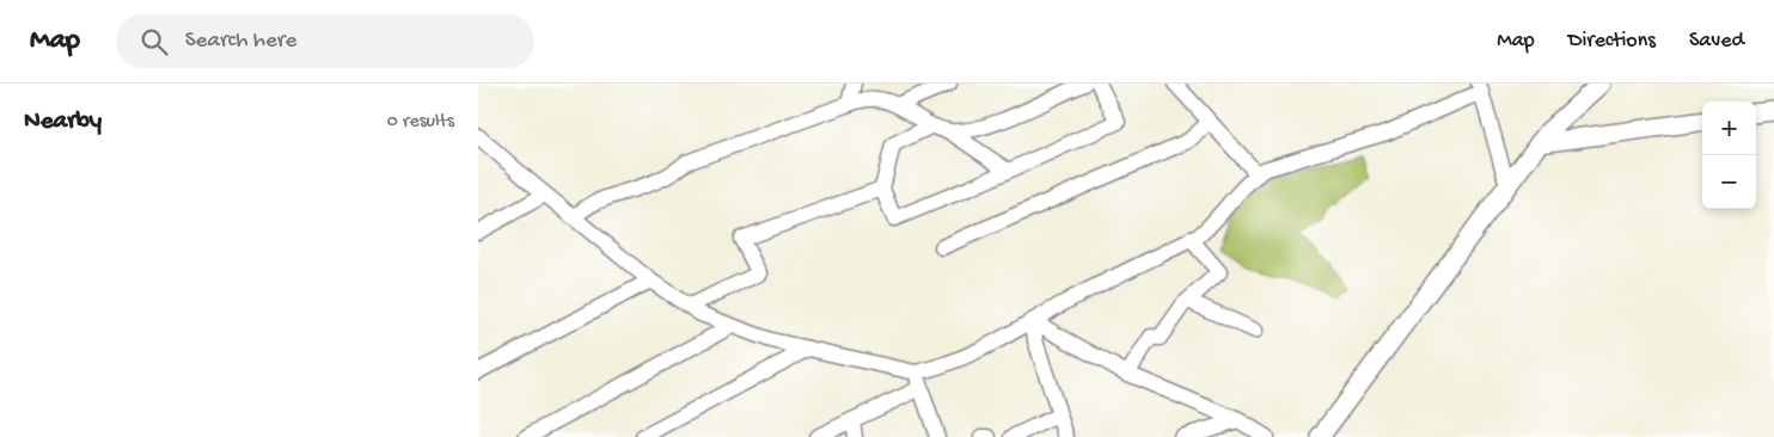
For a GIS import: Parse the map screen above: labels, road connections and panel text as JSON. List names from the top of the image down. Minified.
{"page":{"header":"Map","search":"Search here","nav":["Map","Directions","Saved"],"heading":["Nearby","0 results"],"map_buttons":["+","−"]}}
